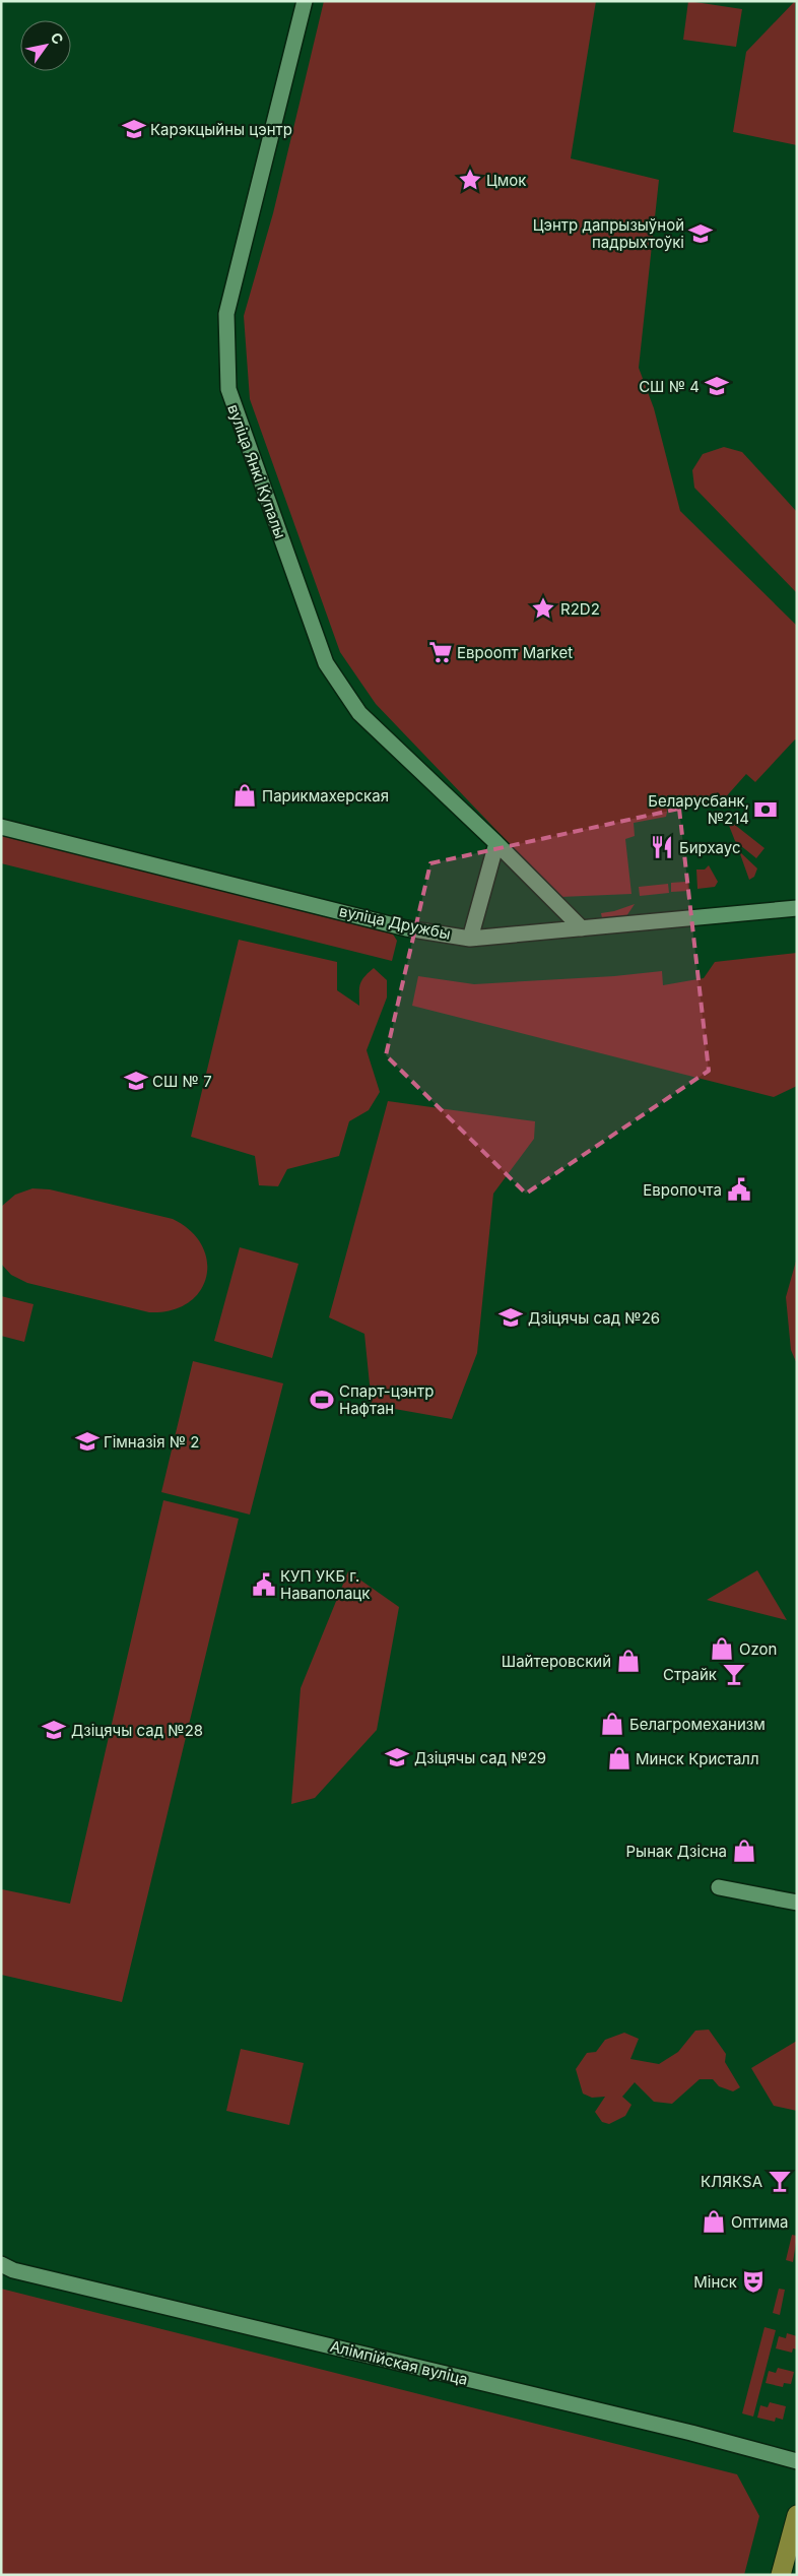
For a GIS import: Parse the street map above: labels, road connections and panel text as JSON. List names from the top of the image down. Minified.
{"streets":{"street":["вуліца Янкі Купалы","вуліца Дружбы","Алімпійская вуліца"]},"crossings":[["вуліца Янкі Купалы","вуліца Дружбы"]],"places":{"school or university":["Карэкцыйны цэнтр","Цэнтр дапрызыўной падрыхтоўкі","СШ № 4","СШ № 7","Дзіцячы сад №26","Гімназія № 2","Дзіцячы сад №28","Дзіцячы сад №29"],"place":["Цмок","R2D2"],"supermarket":["Евроопт Market"],"shop":["Парикмахерская","Ozon","Шайтеровский","Белагромеханизм","Минск Кристалл","Рынак Дзісна","Оптима"],"bank":["Беларусбанк, №214"],"restaurant":["Бирхаус"],"public building":["Европочта","КУП УКБ г. Наваполацк"],"sports":["Спарт-цэнтр Нафтан"],"bar":["Страйк","КЛЯКSА"],"theatre":["Мінск"]},"north":"top right"}
